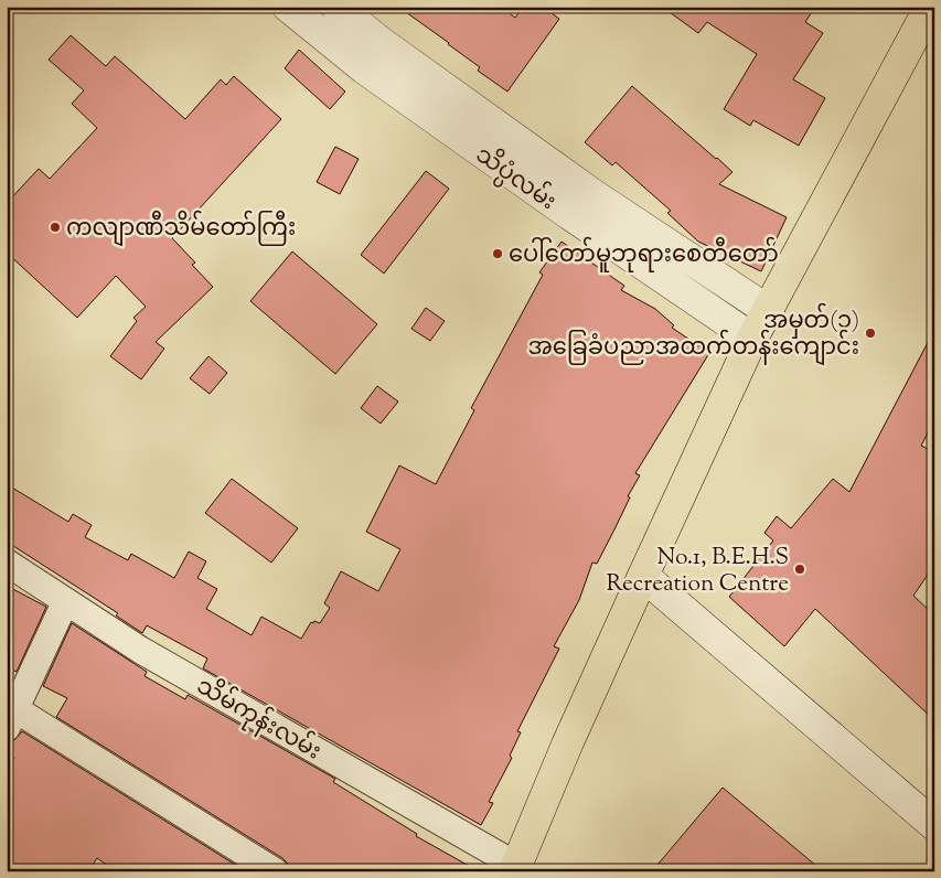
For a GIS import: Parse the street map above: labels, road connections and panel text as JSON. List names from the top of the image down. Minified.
{"streets":{"street":["သိပ္ပံလမ်း","သိမ်ကုန်းလမ်း"]},"places":["ကလျာဏီသိမ်တော်ကြီး","ပေါ်တော်မူဘုရားစေတီတော်","အမှတ်(၁) အခြေခံပညာအထက်တန်းကျောင်း","No.1, B.E.H.S Recreation Centre"]}
